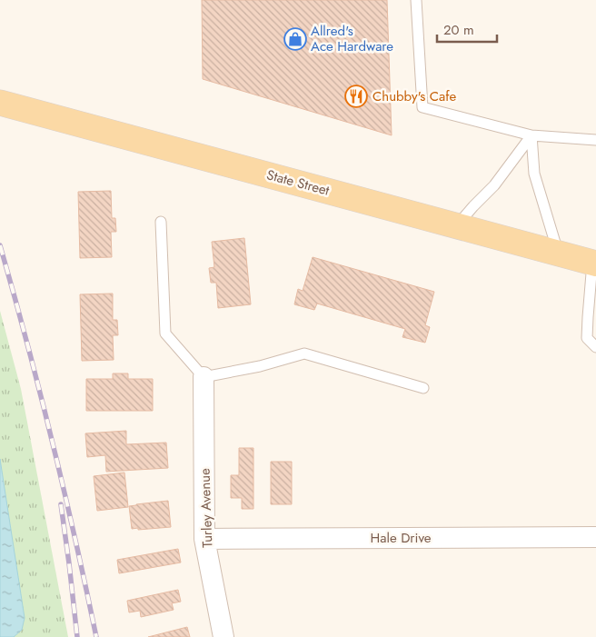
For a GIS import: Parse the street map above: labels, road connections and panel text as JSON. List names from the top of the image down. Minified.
{"streets":{"main road":["State Street"],"street":["Turley Avenue","Hale Drive"]},"crossings":[["Turley Avenue","Hale Drive"]],"places":{"shop":["Allred's Ace Hardware"],"restaurant":["Chubby's Cafe"]},"scale_bar":"20 m"}
